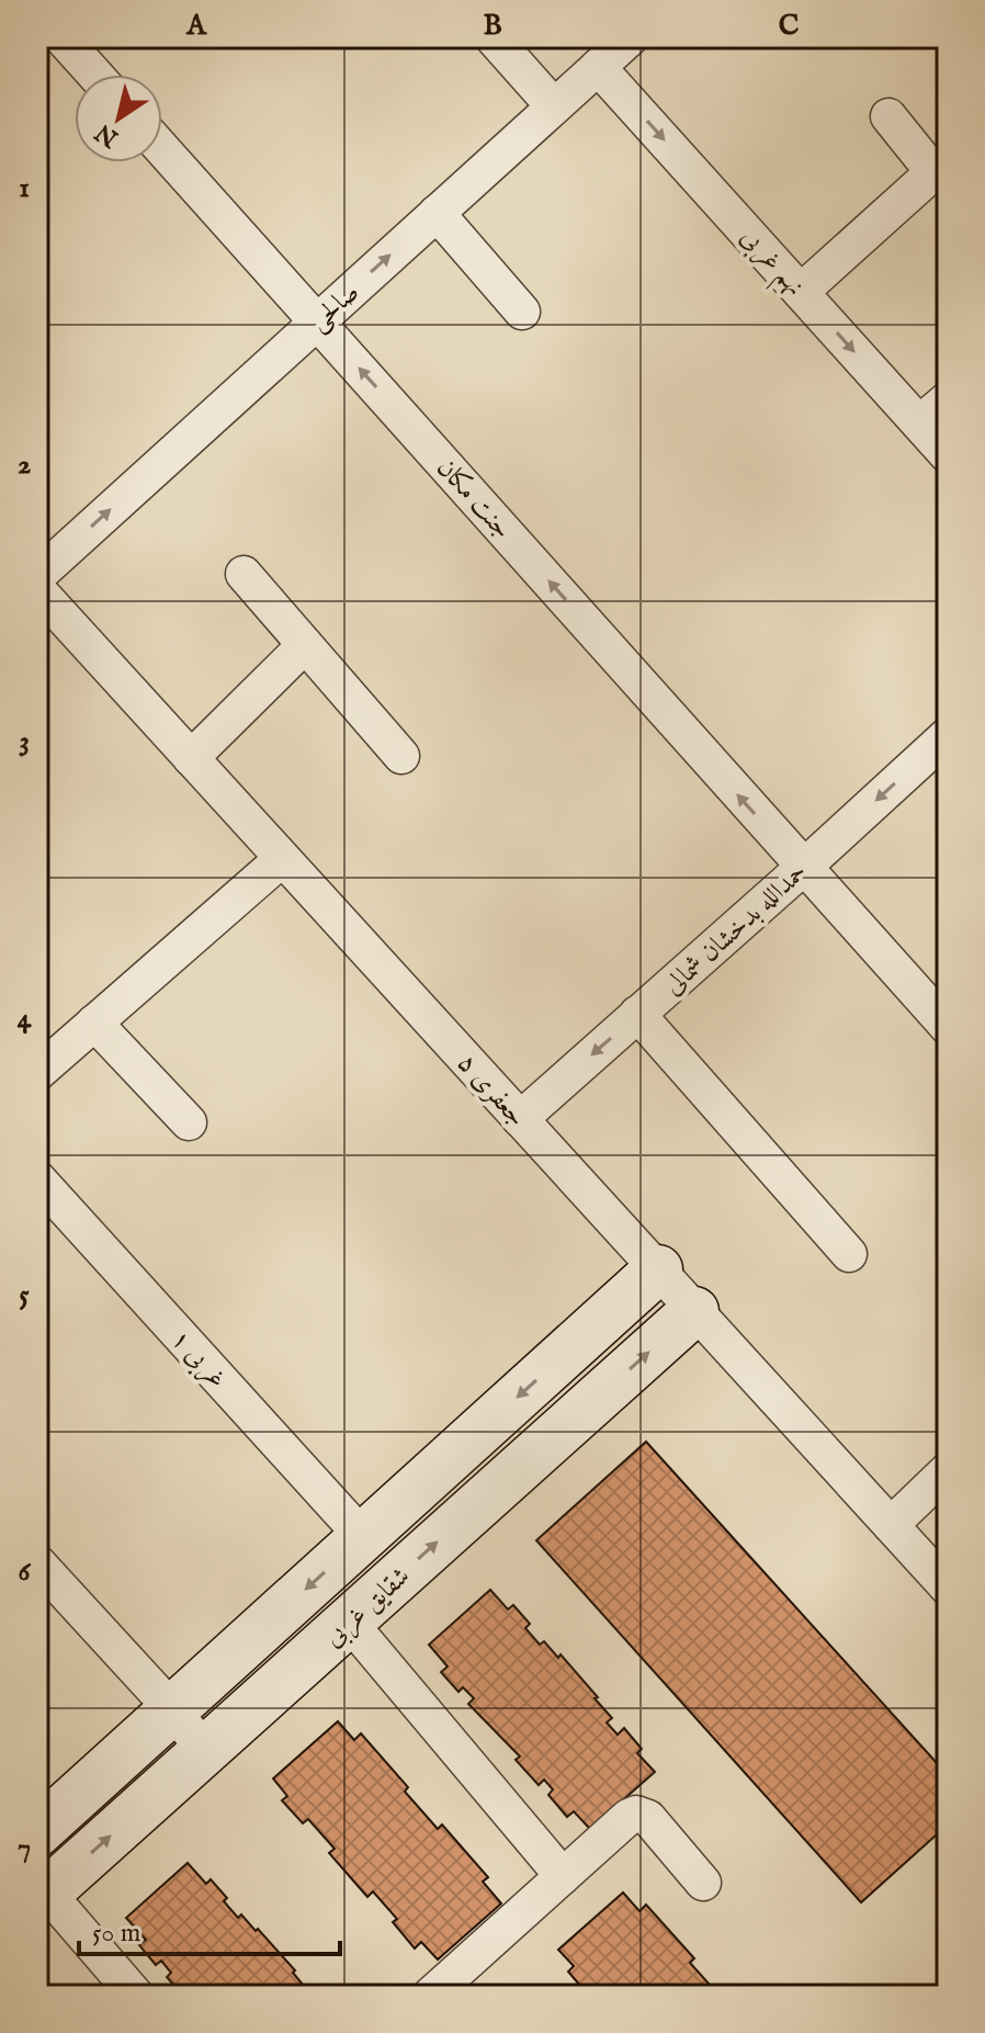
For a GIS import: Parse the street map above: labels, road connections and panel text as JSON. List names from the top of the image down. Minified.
{"streets":{"street":["نهم غربی","صالحی","جنت مکان","حمدالله بدخشان شمالی","جعفری ۵","۱ غربی","شقایق غربی"]},"crossings":[["نهم غربی","صالحی"],["صالحی","جنت مکان"],["جنت مکان","حمدالله بدخشان شمالی"],["حمدالله بدخشان شمالی","جعفری ۵"],["جعفری ۵","شقایق غربی"],["۱ غربی","شقایق غربی"]],"one_way":["نهم غربی","صالحی","حمدالله بدخشان شمالی"],"scale_bar":"50 m","north":"bottom left","grid":{"columns":["A","B","C"],"rows":["1","2","3","4","5","6","7"]}}
